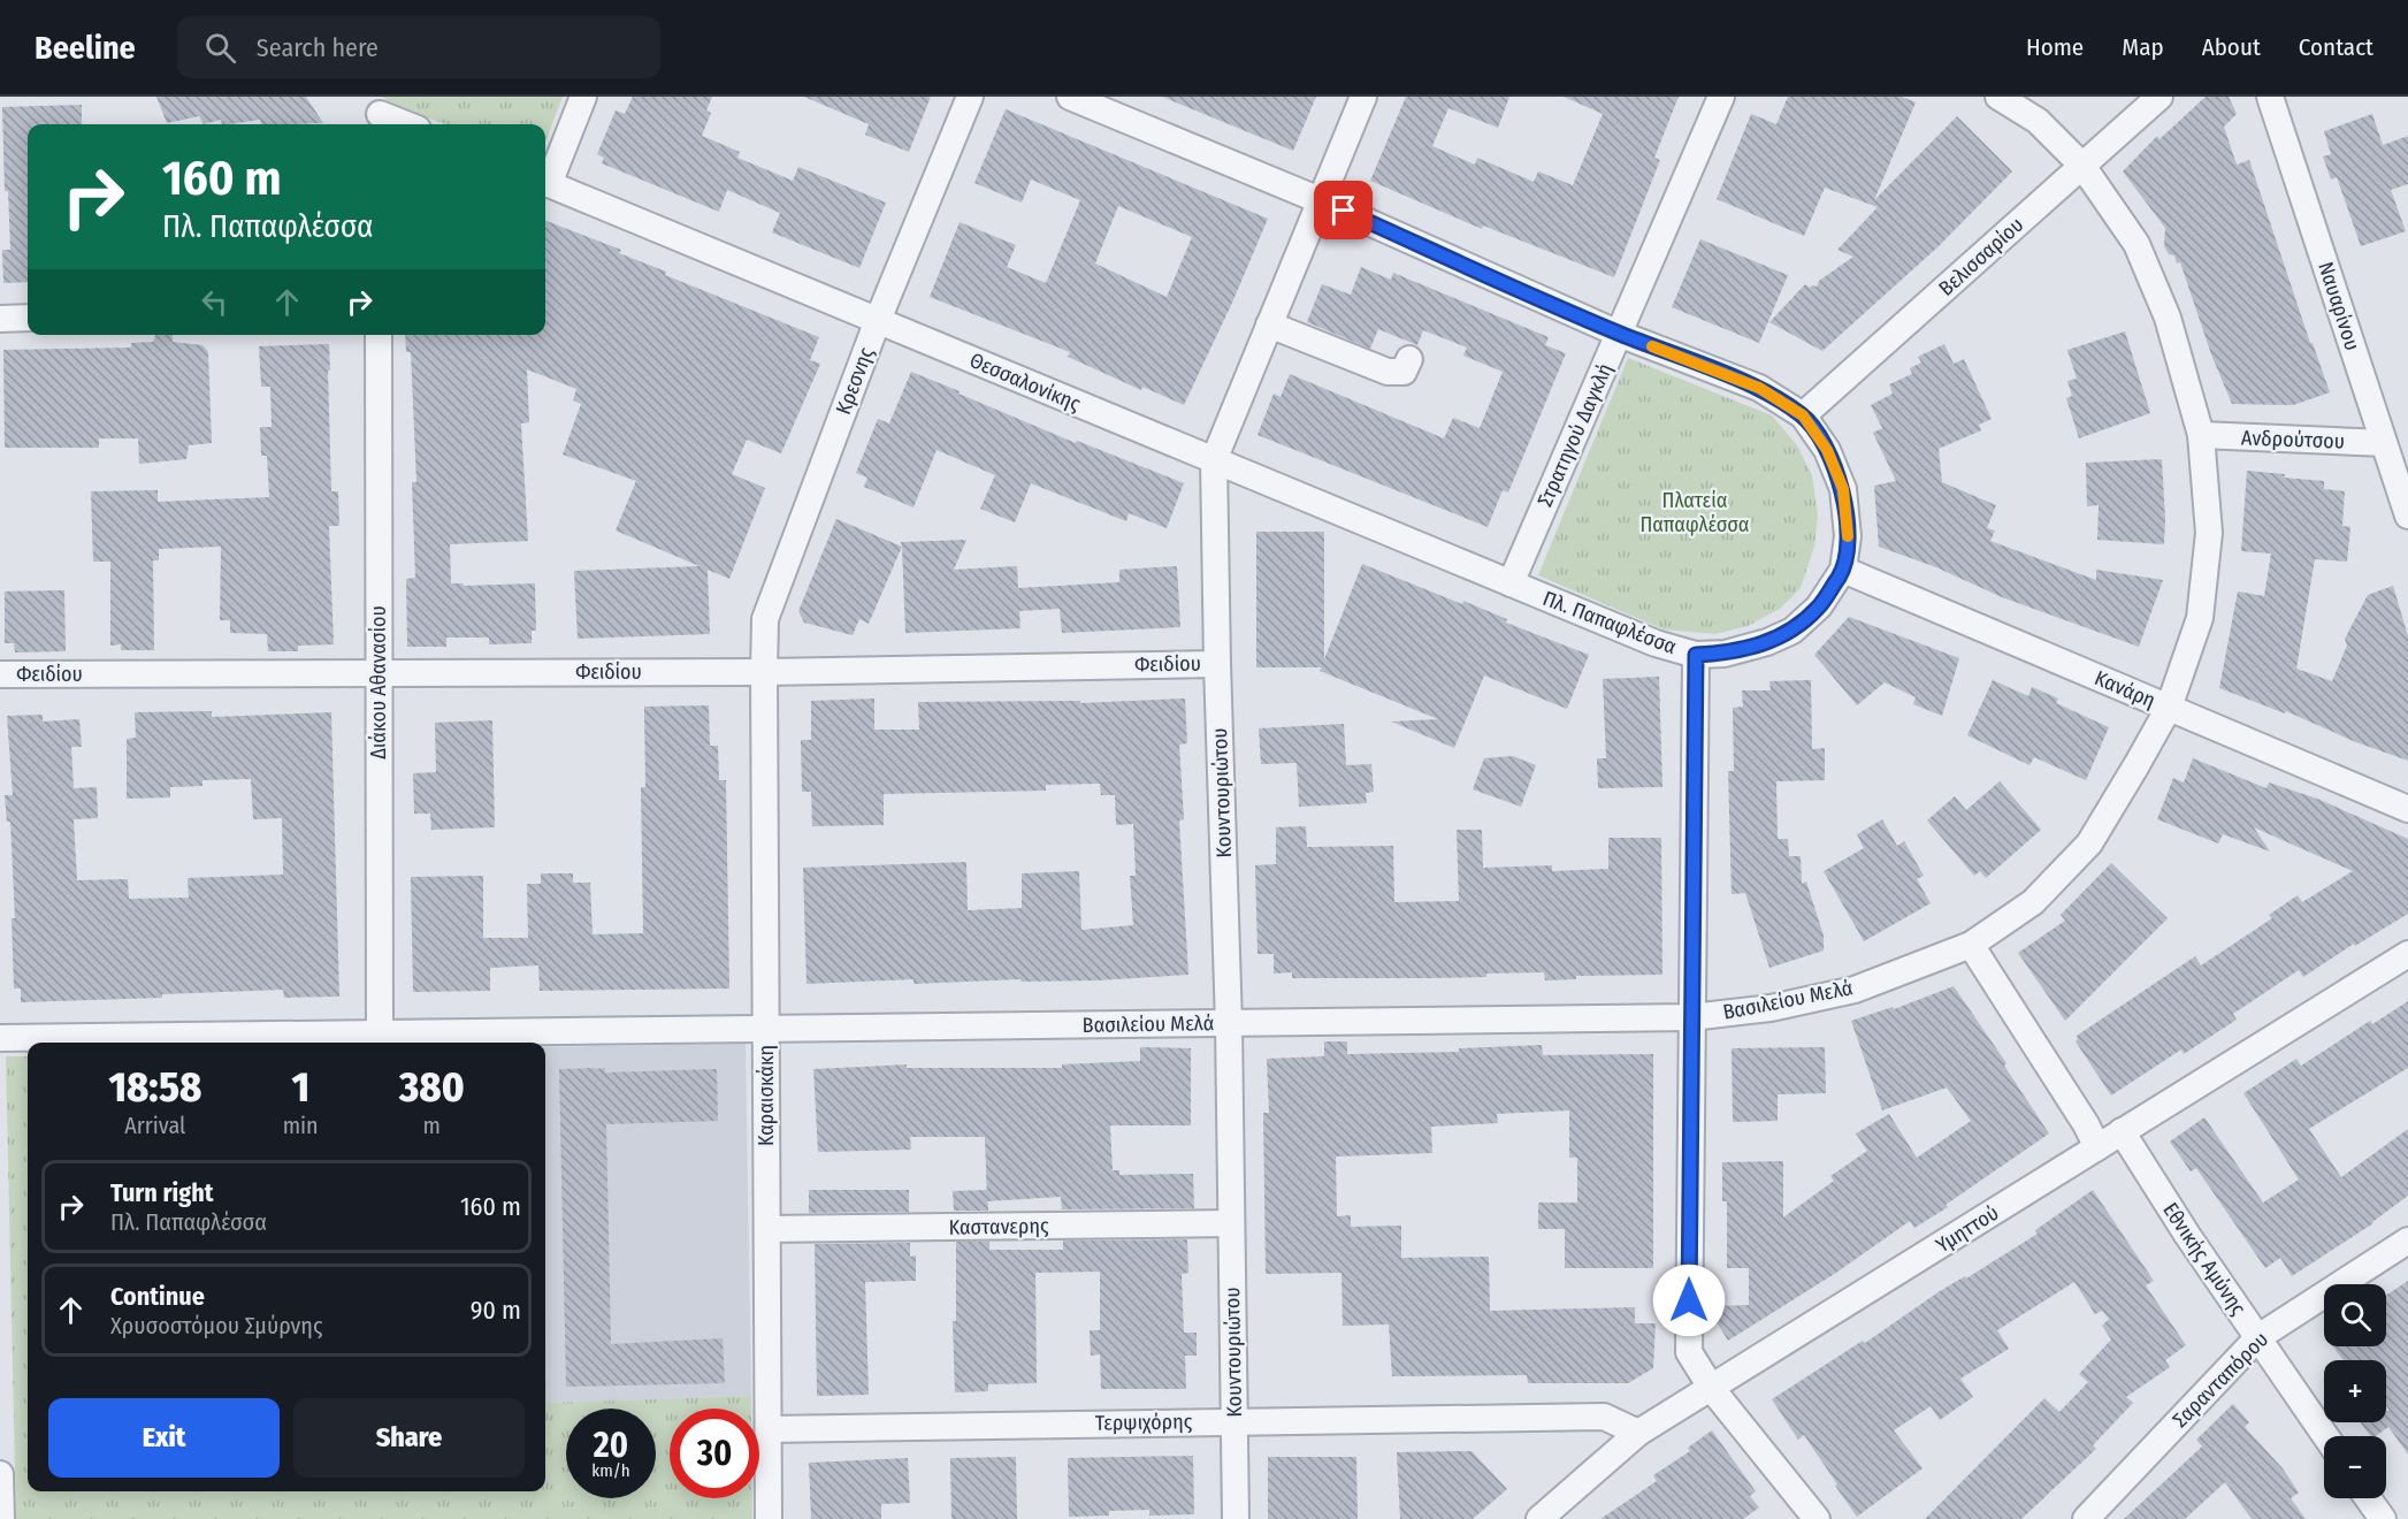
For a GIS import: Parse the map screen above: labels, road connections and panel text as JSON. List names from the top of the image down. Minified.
{"streets":{"street":["Βελισσαρίου","Ναυαρίνου","Κρεσνης","Θεσσαλονίκης","Στρατηγού Δαγκλή","Ανδρούτσου","Πλ. Παπαφλέσσα","Φειδίου","Διάκου Αθανασίου","Κανάρη","Κουντουριώτου","Βασιλείου Μελά","Καραισκάκη","Καστανερης","Υμηττού","Εθνικής Αμύνης","Σαρανταπόρου","Τερψιχόρης"]},"crossings":[["Βελισσαρίου","Πλ. Παπαφλέσσα"],["Βελισσαρίου","Βασιλείου Μελά"],["Ναυαρίνου","Ανδρούτσου"],["Κρεσνης","Θεσσαλονίκης"],["Κρεσνης","Φειδίου"],["Κρεσνης","Καραισκάκη"],["Θεσσαλονίκης","Στρατηγού Δαγκλή"],["Θεσσαλονίκης","Πλ. Παπαφλέσσα"],["Θεσσαλονίκης","Κουντουριώτου"],["Στρατηγού Δαγκλή","Πλ. Παπαφλέσσα"],["Ανδρούτσου","Βασιλείου Μελά"],["Πλ. Παπαφλέσσα","Κανάρη"],["Φειδίου","Διάκου Αθανασίου"],["Φειδίου","Κουντουριώτου"],["Φειδίου","Καραισκάκη"],["Διάκου Αθανασίου","Βασιλείου Μελά"],["Κανάρη","Βασιλείου Μελά"],["Κουντουριώτου","Βασιλείου Μελά"],["Κουντουριώτου","Καστανερης"],["Κουντουριώτου","Τερψιχόρης"],["Βασιλείου Μελά","Καραισκάκη"],["Καραισκάκη","Καστανερης"],["Καραισκάκη","Τερψιχόρης"],["Υμηττού","Εθνικής Αμύνης"],["Υμηττού","Τερψιχόρης"],["Εθνικής Αμύνης","Σαρανταπόρου"]],"parks":["Πλατεία Παπαφλέσσα"],"page":{"header":"Beeline","search":"Search here","nav":["Home","Map","About","Contact"],"turn":["160 m","Πλ. Παπαφλέσσα"],"eta":["18:58","Arrival","1","min","380","m"],"list":[{"name":"Turn right","note":"Πλ. Παπαφλέσσα","value":"160 m"},{"name":"Continue","note":"Χρυσοστόμου Σμύρνης","value":"90 m"}],"map_buttons":["+","−"],"buttons":["Exit","Share"],"speed":"20 km/h","limit":"30"}}
